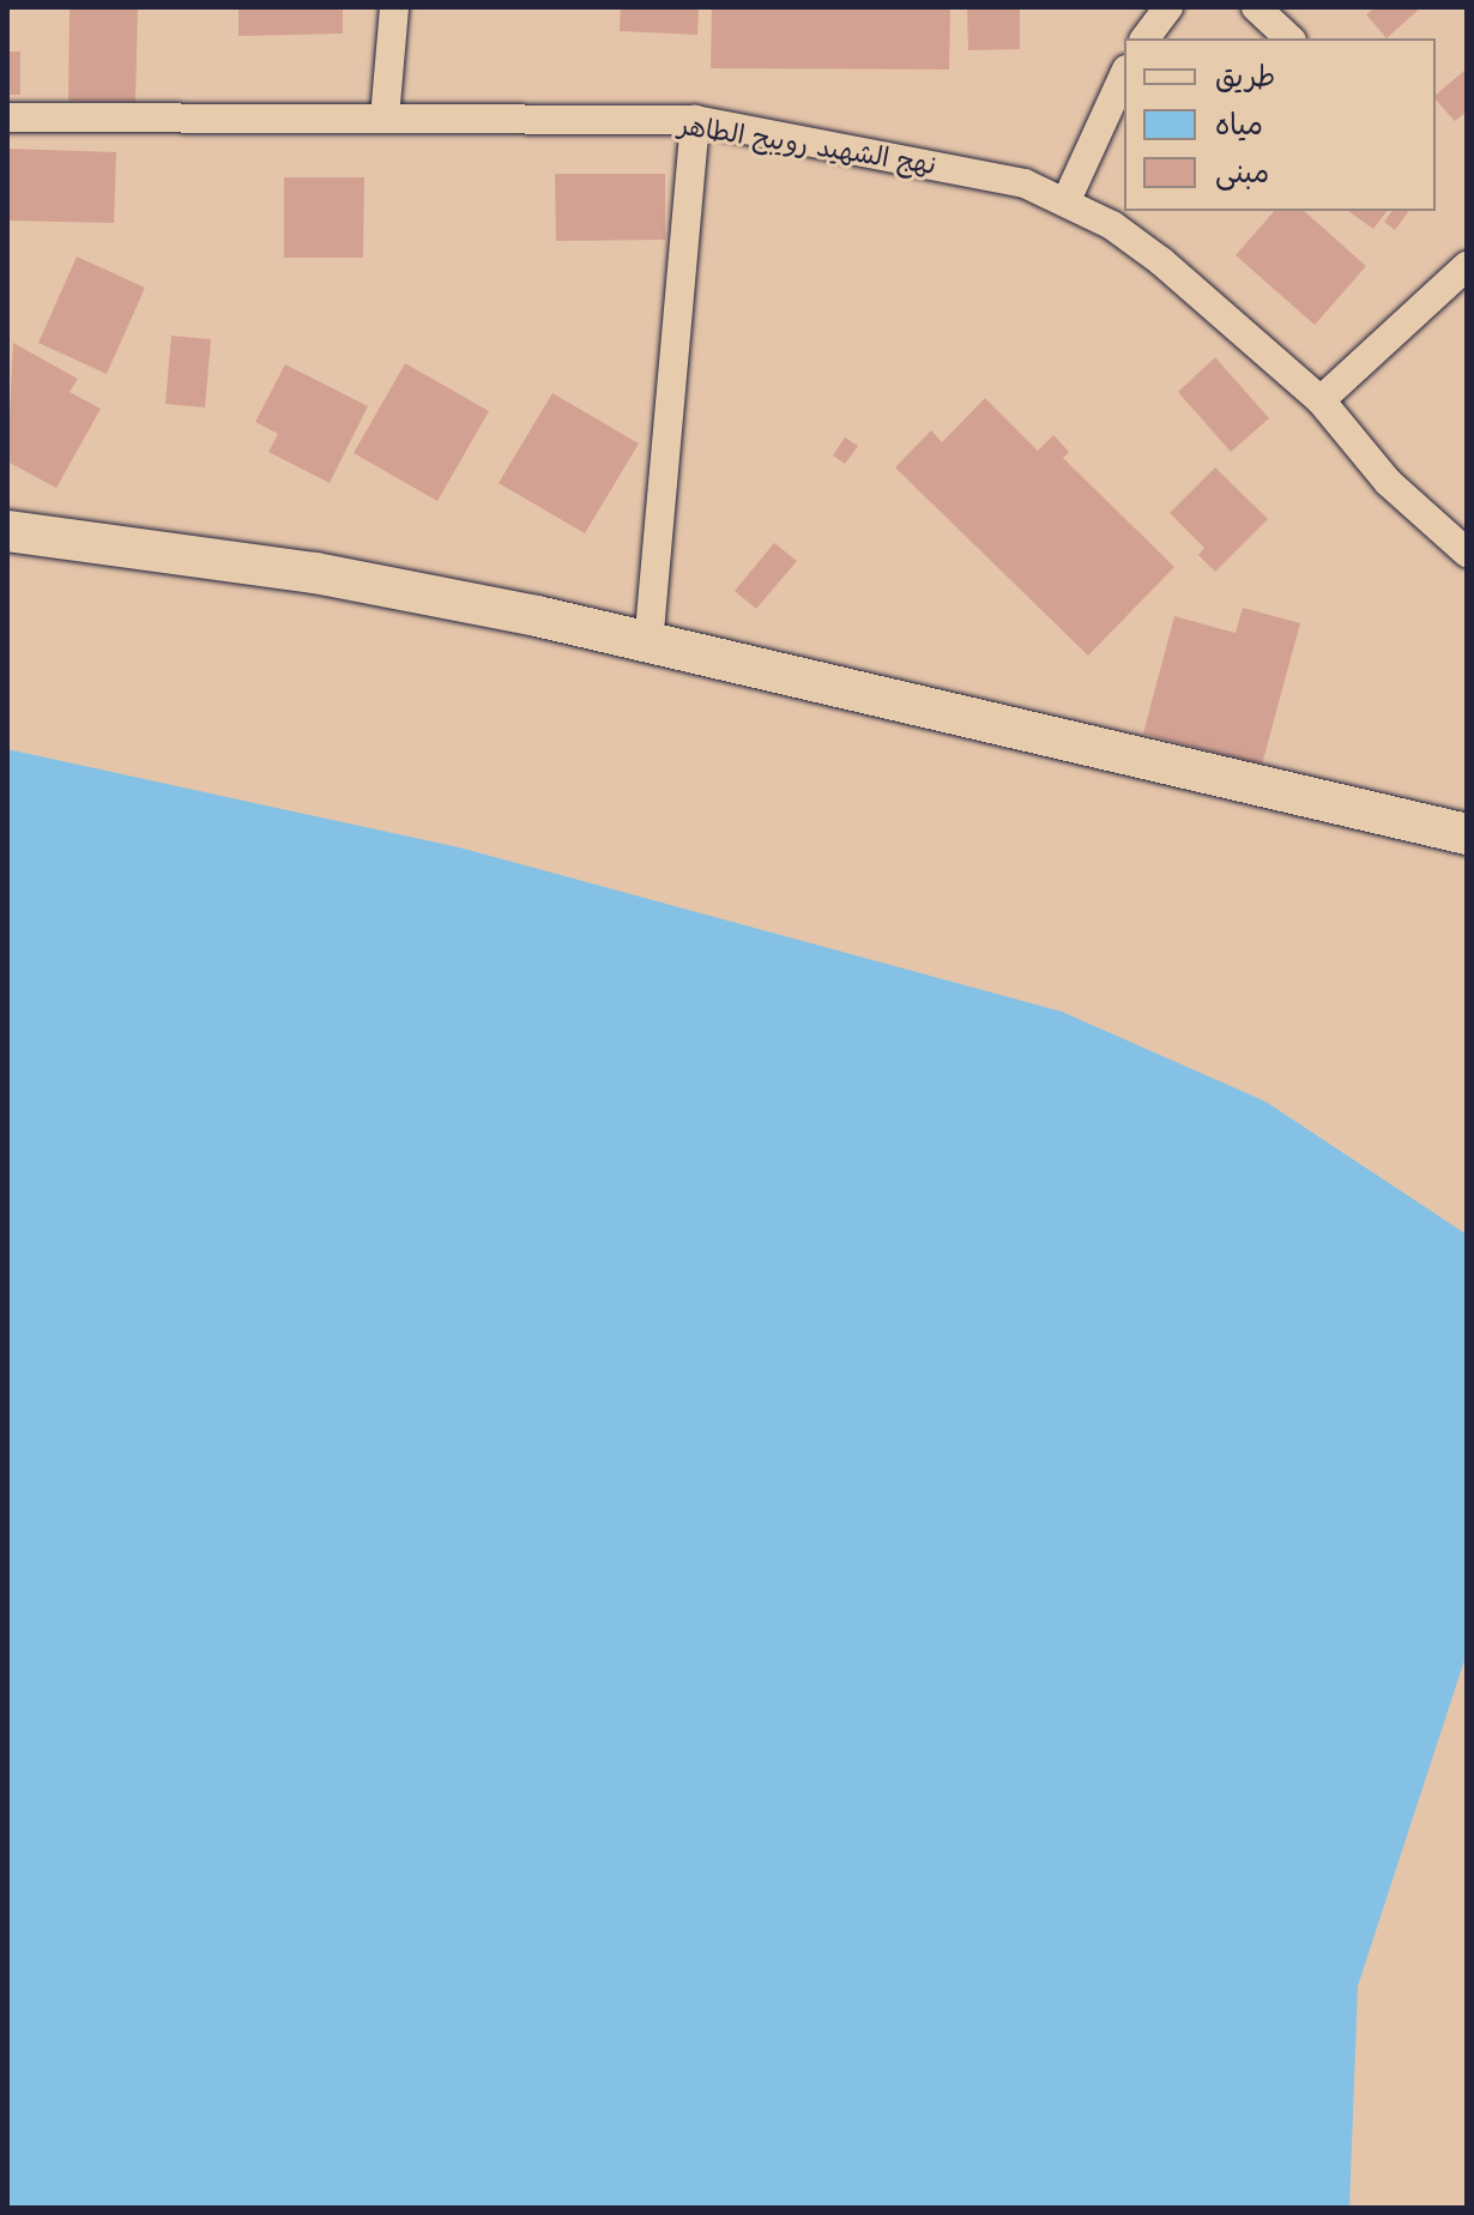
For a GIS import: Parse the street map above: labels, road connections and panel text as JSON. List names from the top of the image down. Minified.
{"streets":{"street":["نهج الشهيد رويبح الطاهر"]},"legend":["طريق","مياه","مبنى"]}
